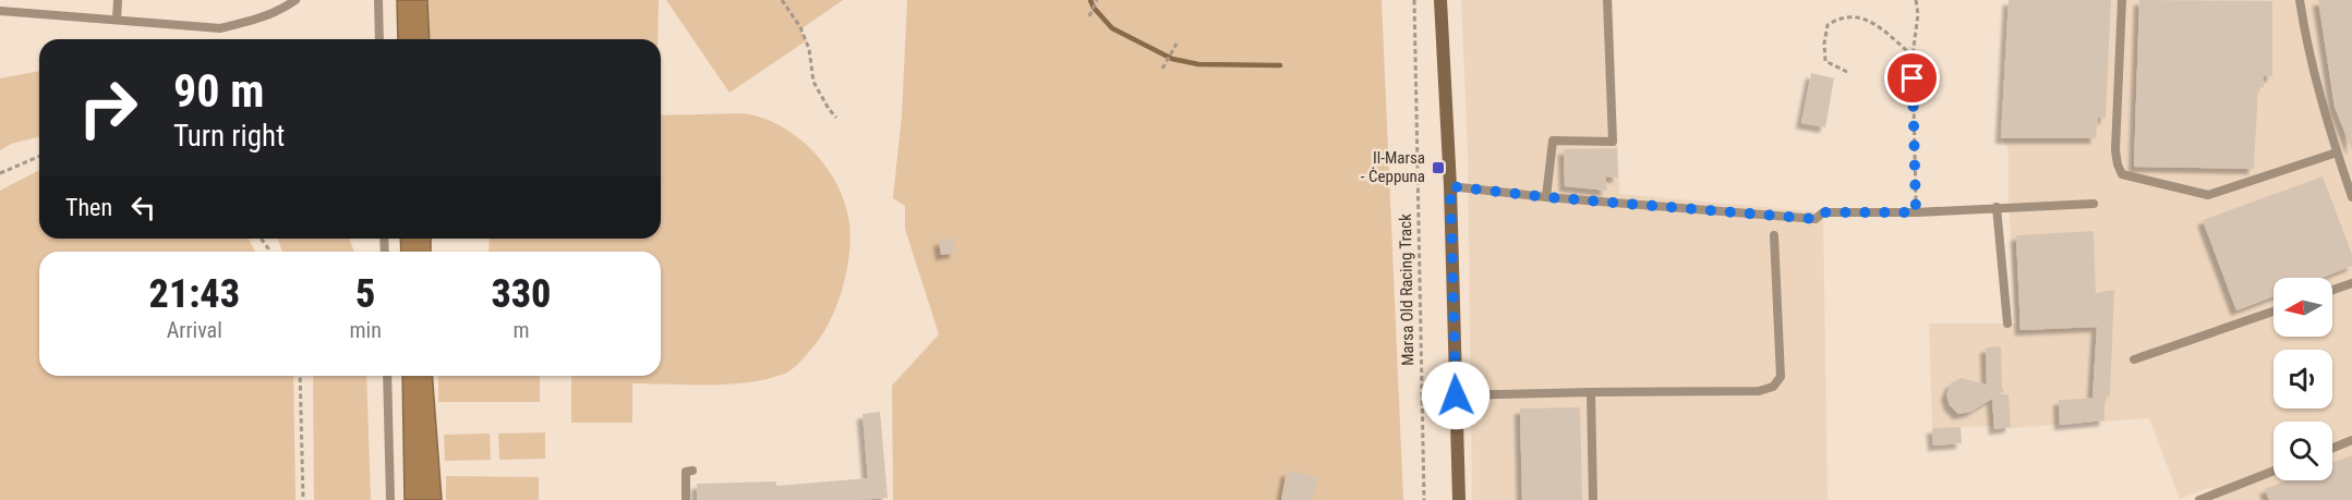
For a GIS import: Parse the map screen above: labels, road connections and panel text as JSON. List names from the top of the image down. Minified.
{"streets":{"path":["Marsa Old Racing Track"]},"places":{"transit":["Il-Marsa - Ċeppuna"]},"north":"left","page":{"turn":["90 m","Turn right"],"then":"Then","eta":["21:43","Arrival","5","min","330","m"]}}
